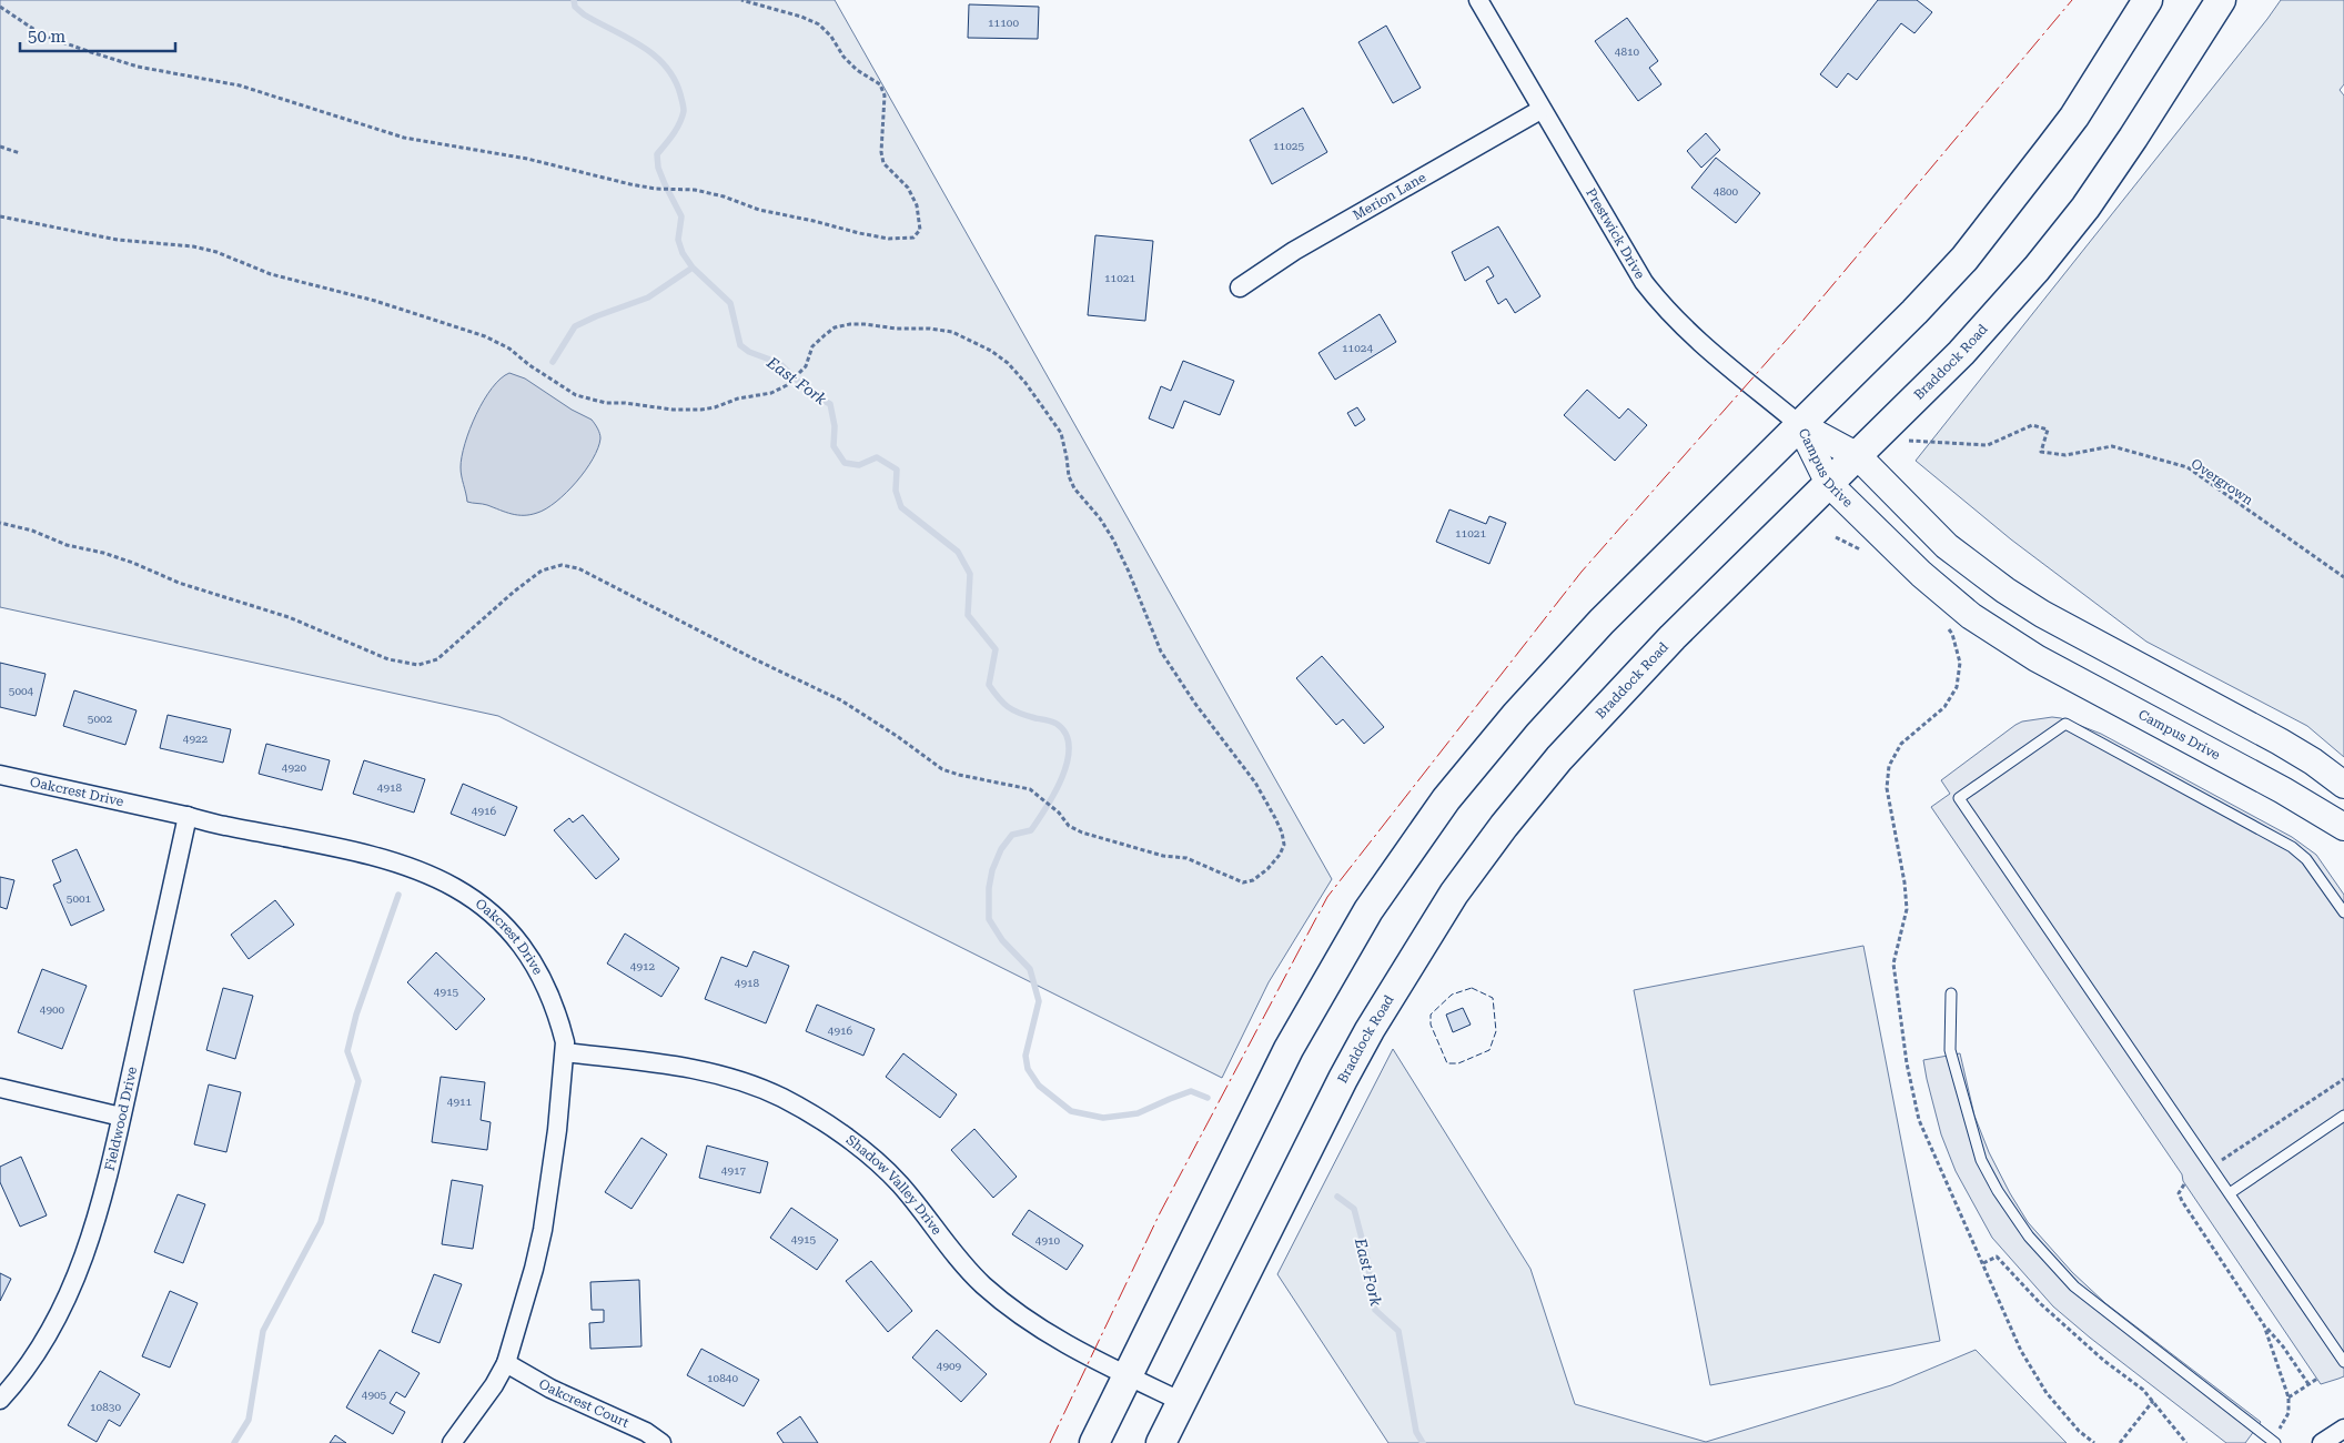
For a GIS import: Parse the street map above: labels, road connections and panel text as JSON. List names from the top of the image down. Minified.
{"streets":{"main road":["Braddock Road"],"street":["Merion Lane","Prestwick Drive","Campus Drive","Oakcrest Drive","Fieldwood Drive","Shadow Valley Drive","Oakcrest Court"],"path":["Overgrown"]},"crossings":[["Merion Lane","Prestwick Drive"],["Prestwick Drive","Campus Drive"],["Braddock Road","Campus Drive"],["Braddock Road","Shadow Valley Drive"],["Oakcrest Drive","Fieldwood Drive"],["Oakcrest Drive","Shadow Valley Drive"],["Oakcrest Drive","Oakcrest Court"]],"water":["East Fork"],"house_numbers":["11100","4810","11025","4800","11021","11024","11021","5004","5002","4922","4920","4918","4916","5001","4912","4918","4915","4900","4916","4911","4917","4915","4910","4909","10840","4905","10830"],"scale_bar":"50 m"}
